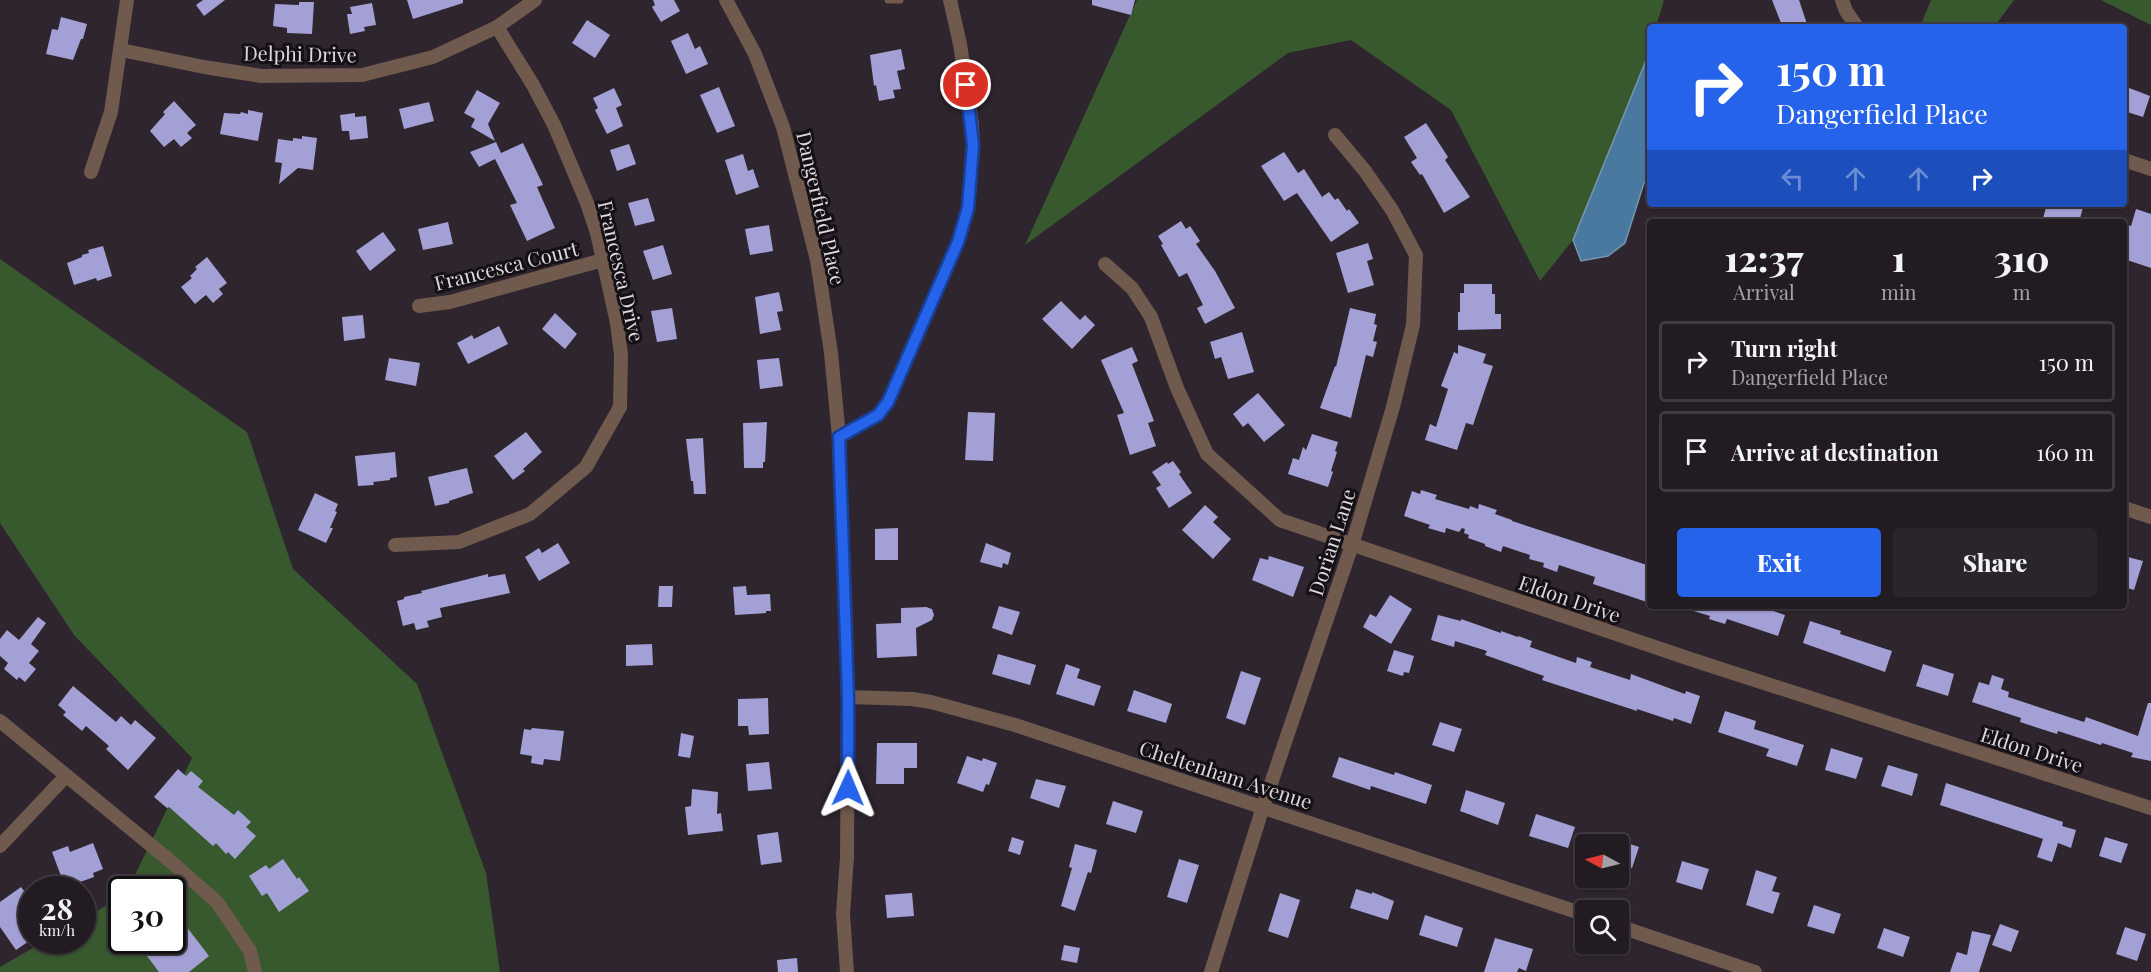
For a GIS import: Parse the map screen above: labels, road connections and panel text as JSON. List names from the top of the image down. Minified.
{"streets":{"street":["Delphi Drive","Dangerfield Place","Francesca Court","Francesca Drive","Dorian Lane","Eldon Drive","Cheltenham Avenue"]},"crossings":[["Delphi Drive","Francesca Drive"],["Dangerfield Place","Cheltenham Avenue"],["Francesca Court","Francesca Drive"],["Dorian Lane","Eldon Drive"],["Dorian Lane","Cheltenham Avenue"]],"north":"left","page":{"turn":["150 m","Dangerfield Place"],"eta":["12:37","Arrival","1","min","310","m"],"list":[{"name":"Turn right","note":"Dangerfield Place","value":"150 m"},{"name":"Arrive at destination","value":"160 m"}],"buttons":["Exit","Share"],"speed":"28 km/h","limit":"30"}}
